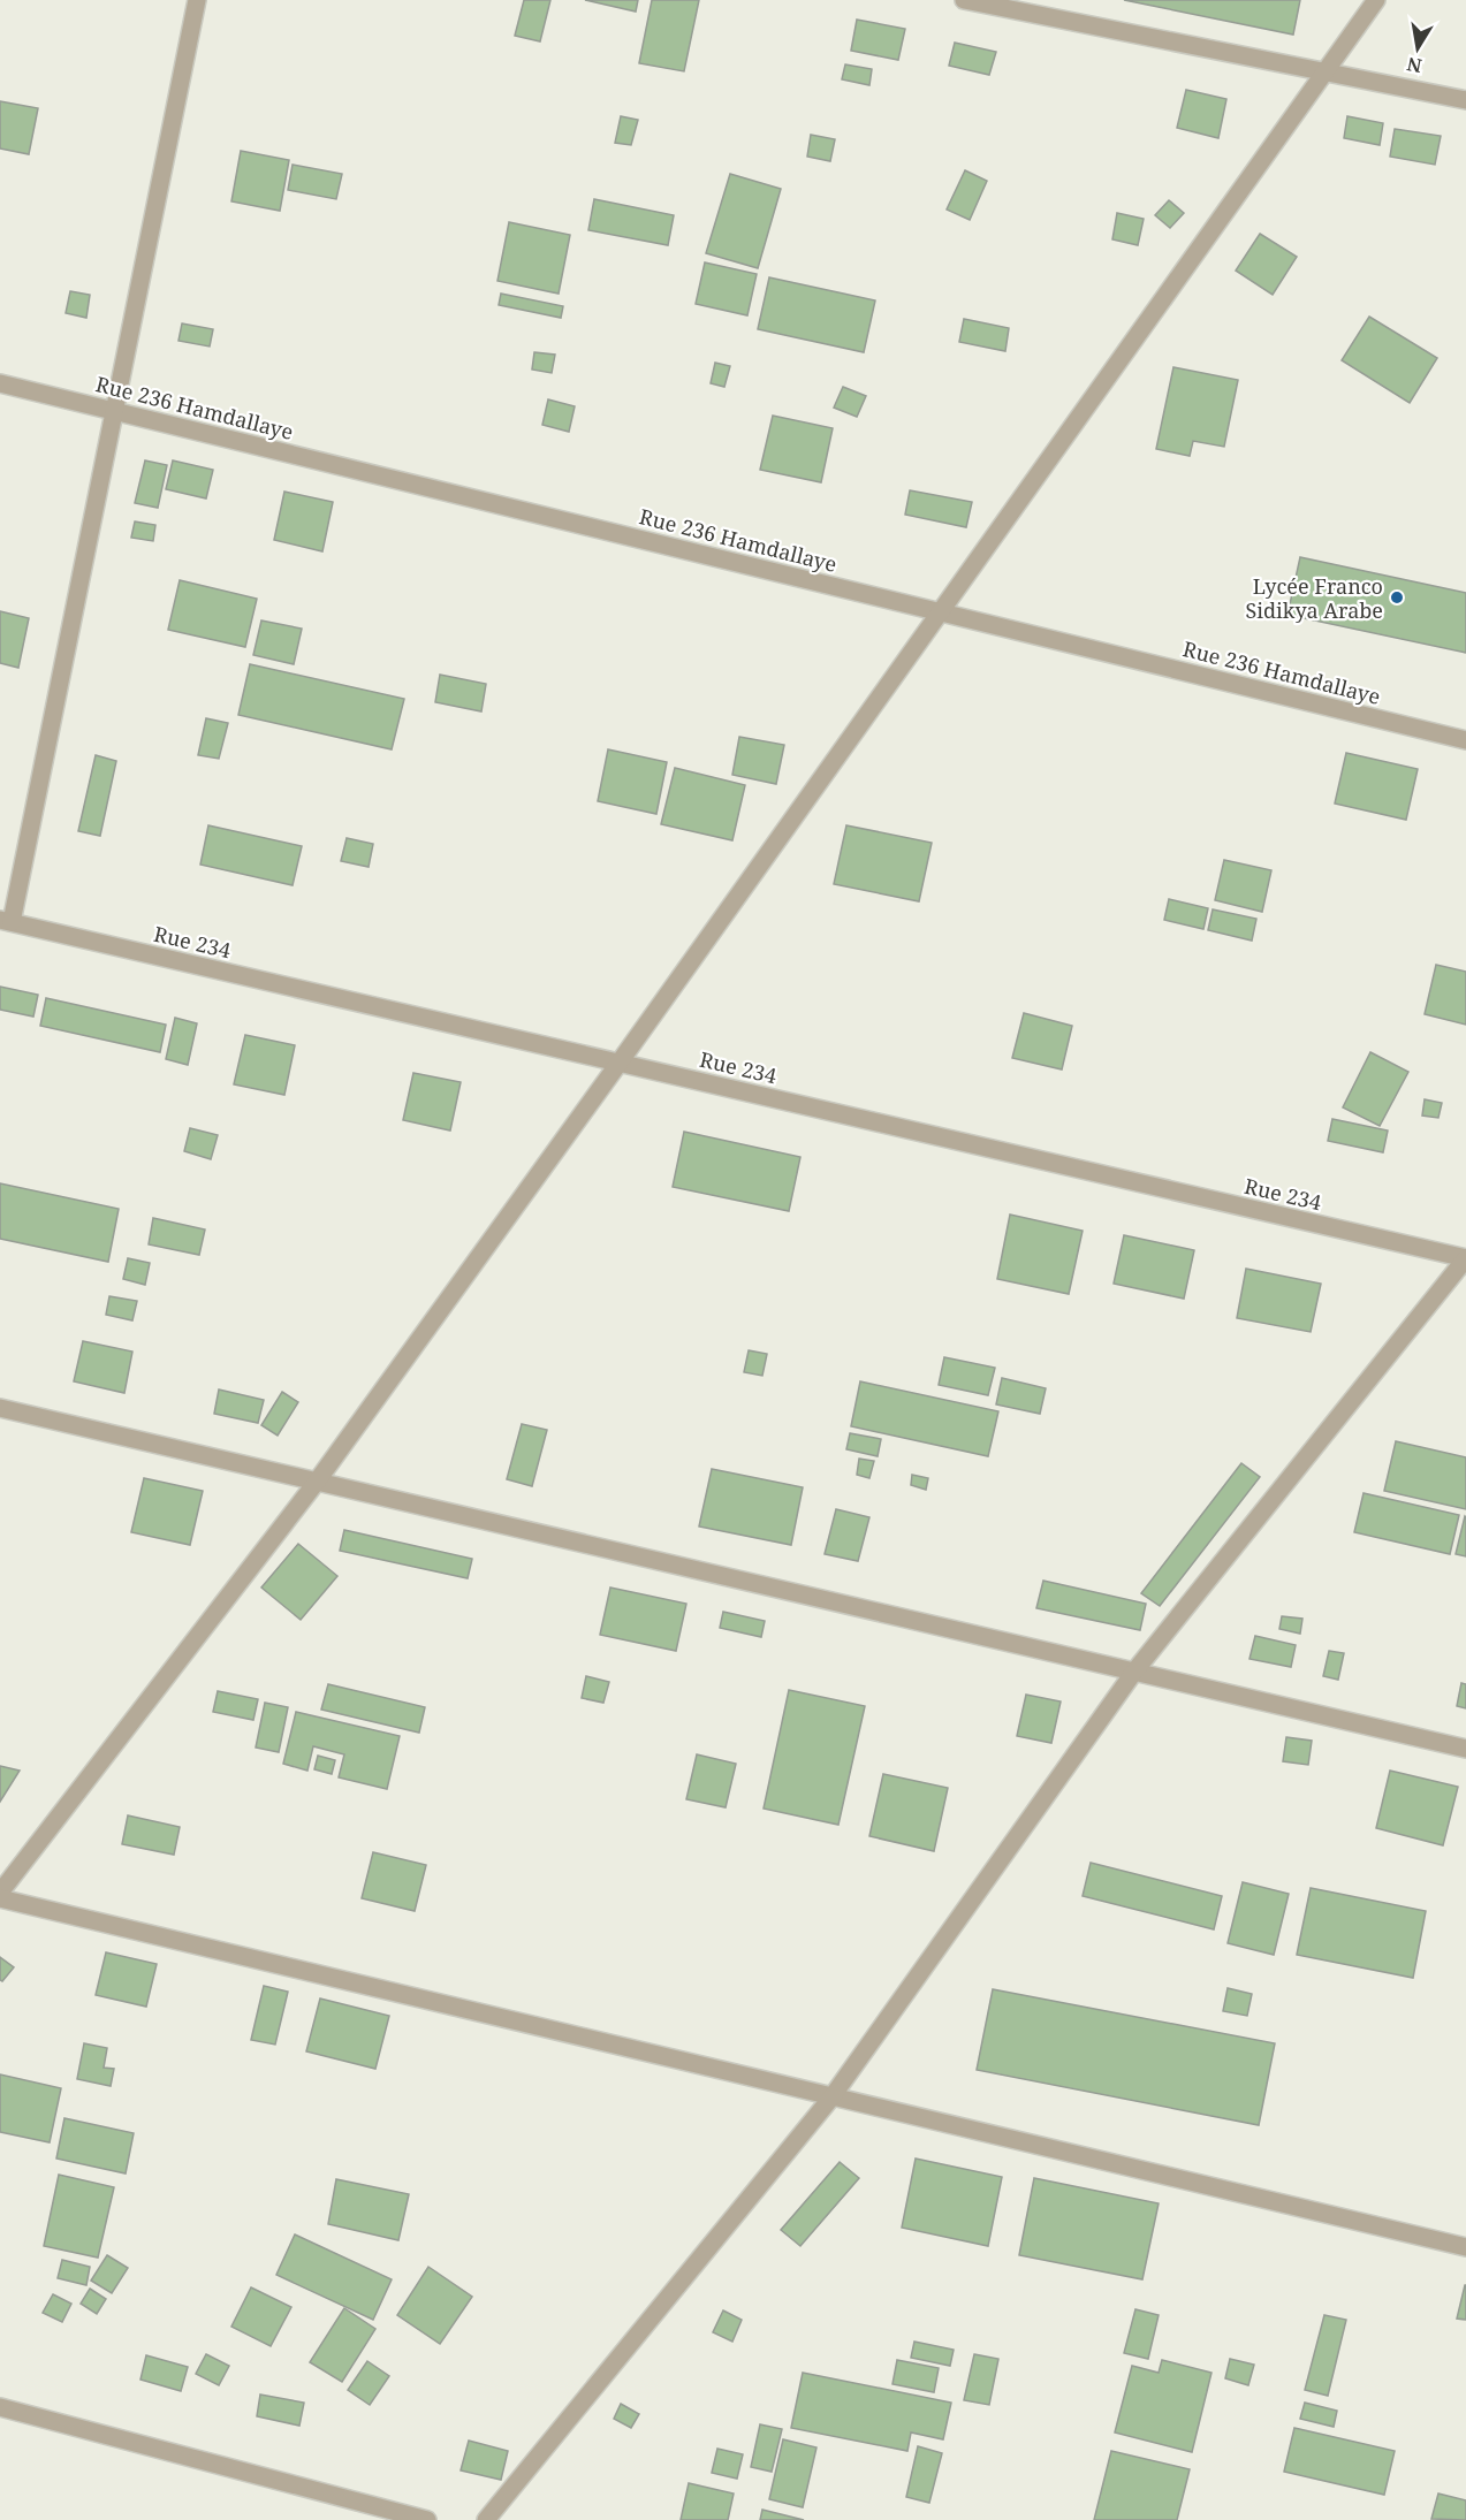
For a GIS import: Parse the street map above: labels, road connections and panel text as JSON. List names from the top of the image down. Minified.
{"streets":{"street":["Rue 236 Hamdallaye","Rue 234"]},"places":["Lycée Franco Sidikya Arabe"],"north":"bottom"}
